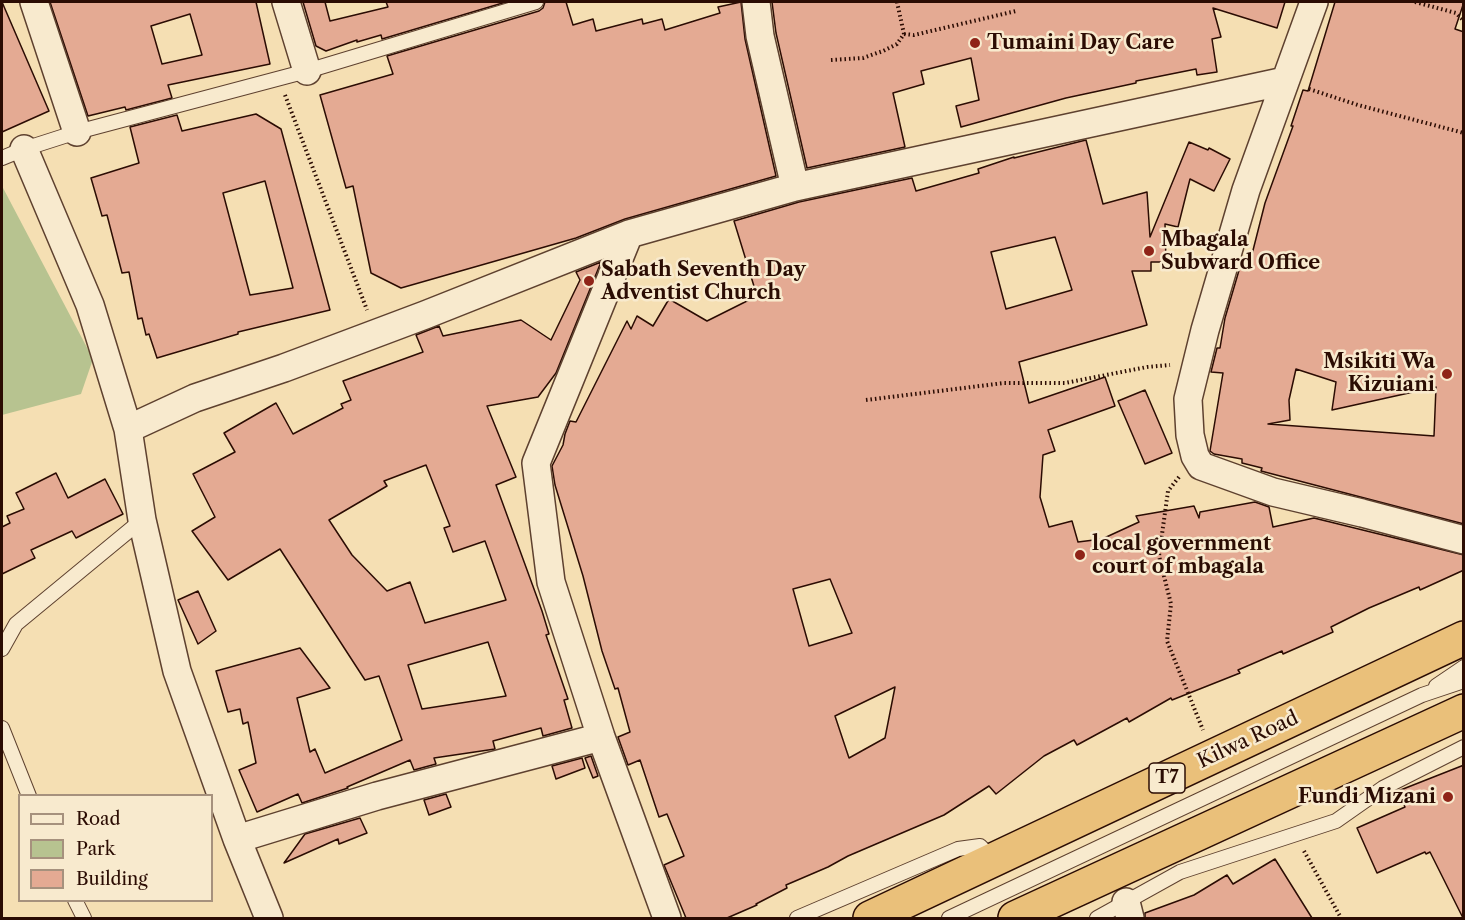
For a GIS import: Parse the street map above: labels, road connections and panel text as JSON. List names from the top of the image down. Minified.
{"streets":{"highway":["Kilwa Road","T7"]},"places":["Tumaini Day Care","Mbagala Subward Office","Sabath Seventh Day Adventist Church","Msikiti Wa Kizuiani","local government court of mbagala","Fundi Mizani"],"legend":["Road","Park","Building"]}
